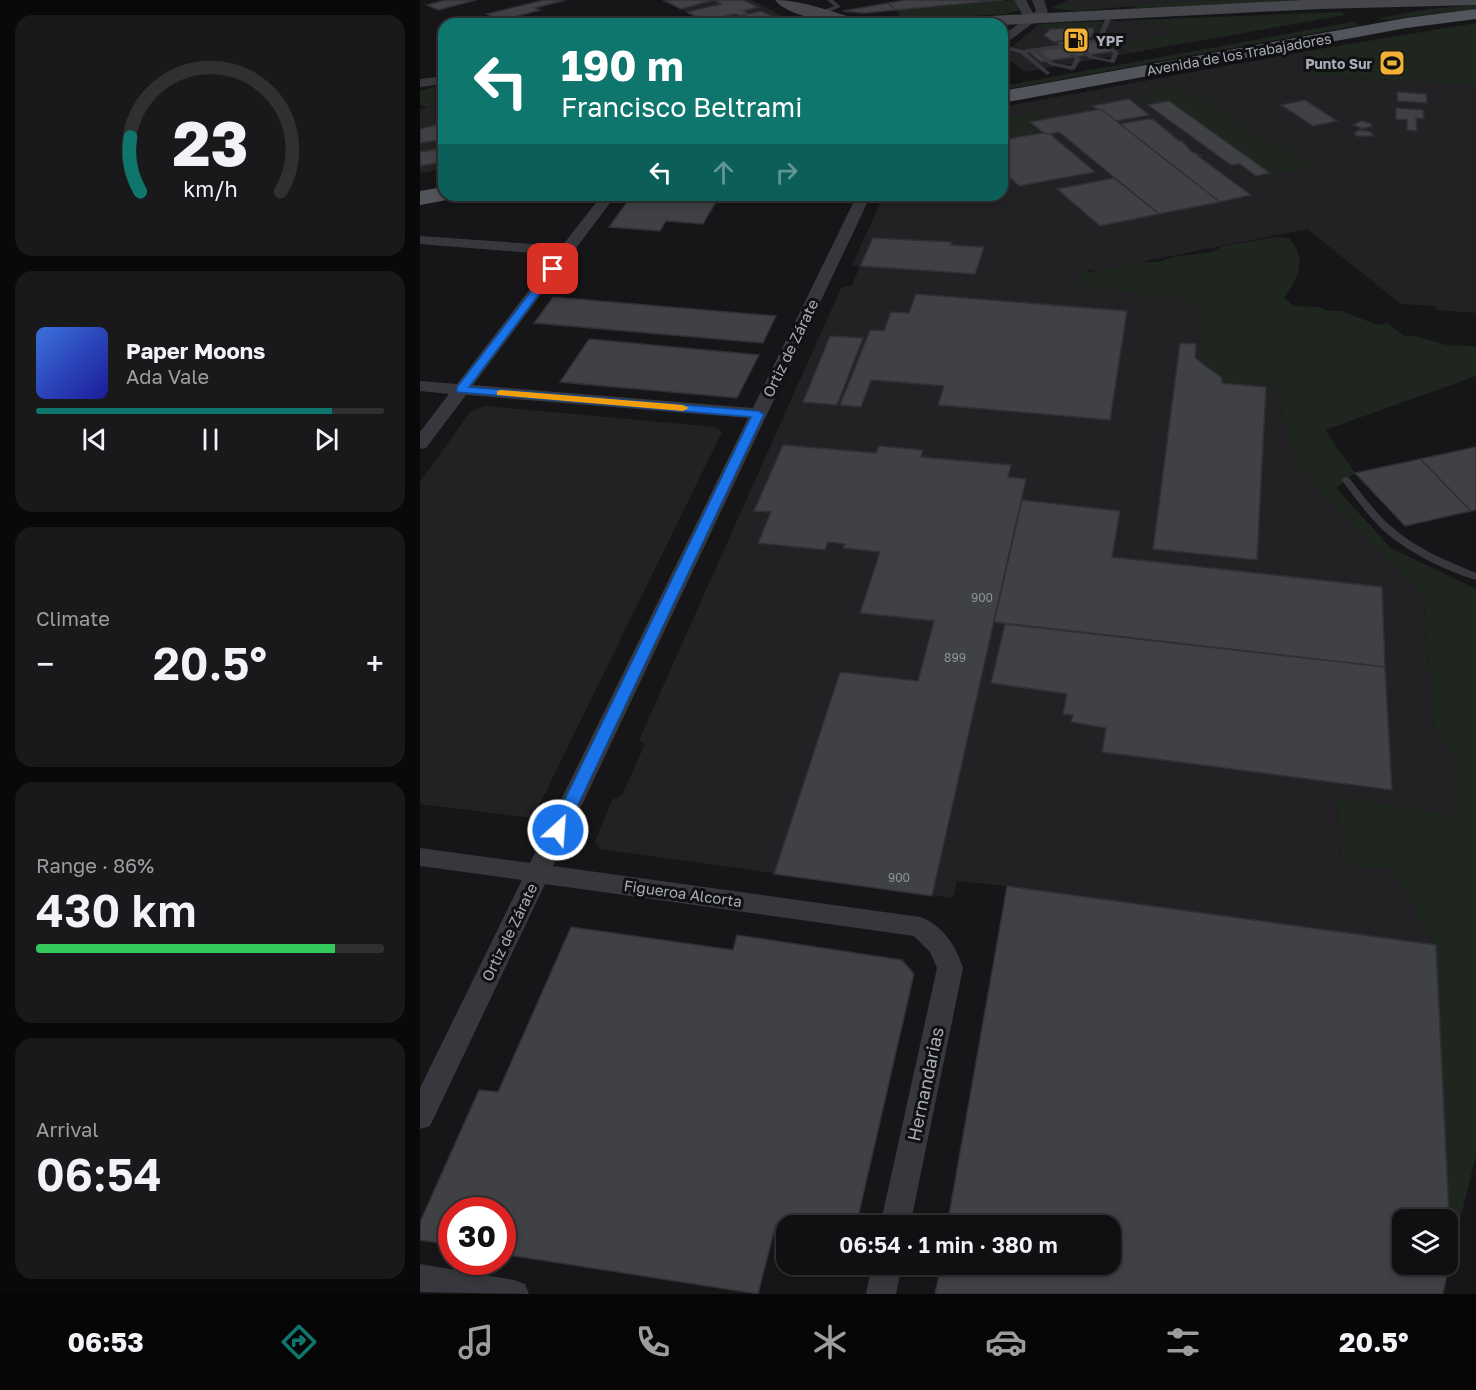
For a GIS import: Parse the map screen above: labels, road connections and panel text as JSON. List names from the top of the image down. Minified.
{"streets":{"main road":["Avenida de los Trabajadores"],"street":["Ortiz de Zárate","Figueroa Alcorta","Hernandarias"]},"crossings":[["Ortiz de Zárate","Figueroa Alcorta"],["Figueroa Alcorta","Hernandarias"]],"places":{"fuel station":["YPF"],"sports":["Punto Sur"]},"house_numbers":["900","899","900"],"page":{"turn":["190 m","Francisco Beltrami"],"song":["Paper Moons","Ada Vale"],"tile":["Climate",["Range · 86%","430 km"],["Arrival","06:54"]],"heat":["−","20.5°","+"],"limit":"30","trip":"06:54 · 1 min · 380 m","tabs":["06:53","20.5°"],"gauge":["23","km/h"]}}
